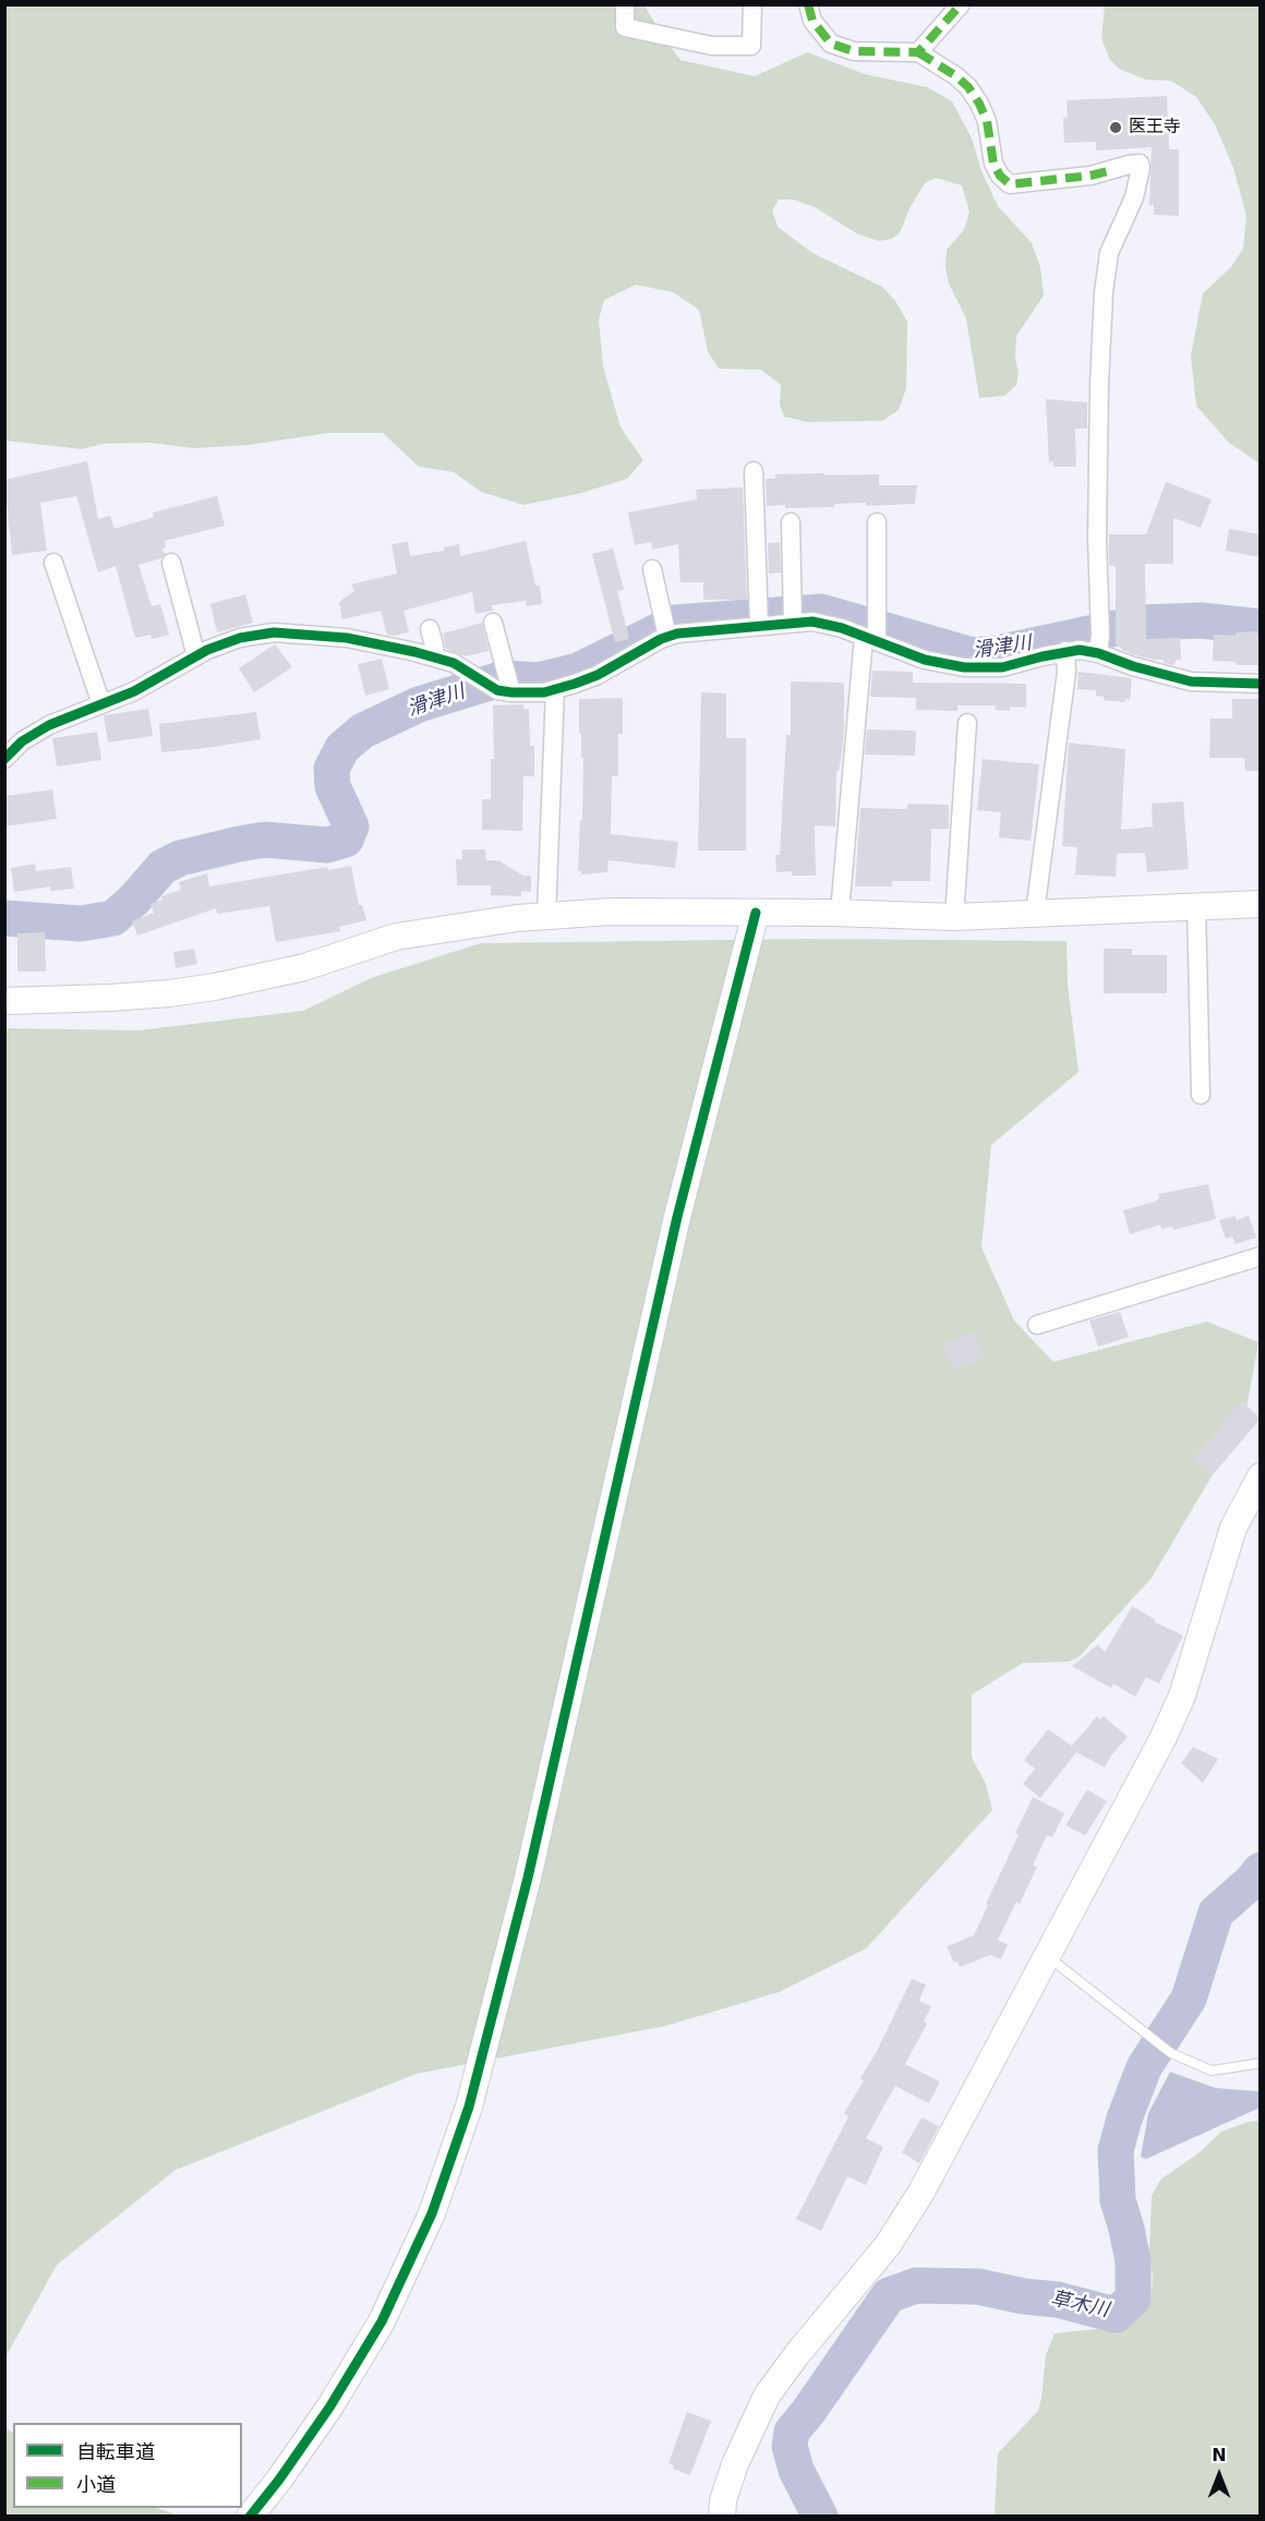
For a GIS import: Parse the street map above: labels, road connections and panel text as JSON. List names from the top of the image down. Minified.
{"water":["滑津川","草木川"],"places":["医王寺"],"legend":["自転車道","小道"],"north":"top"}
